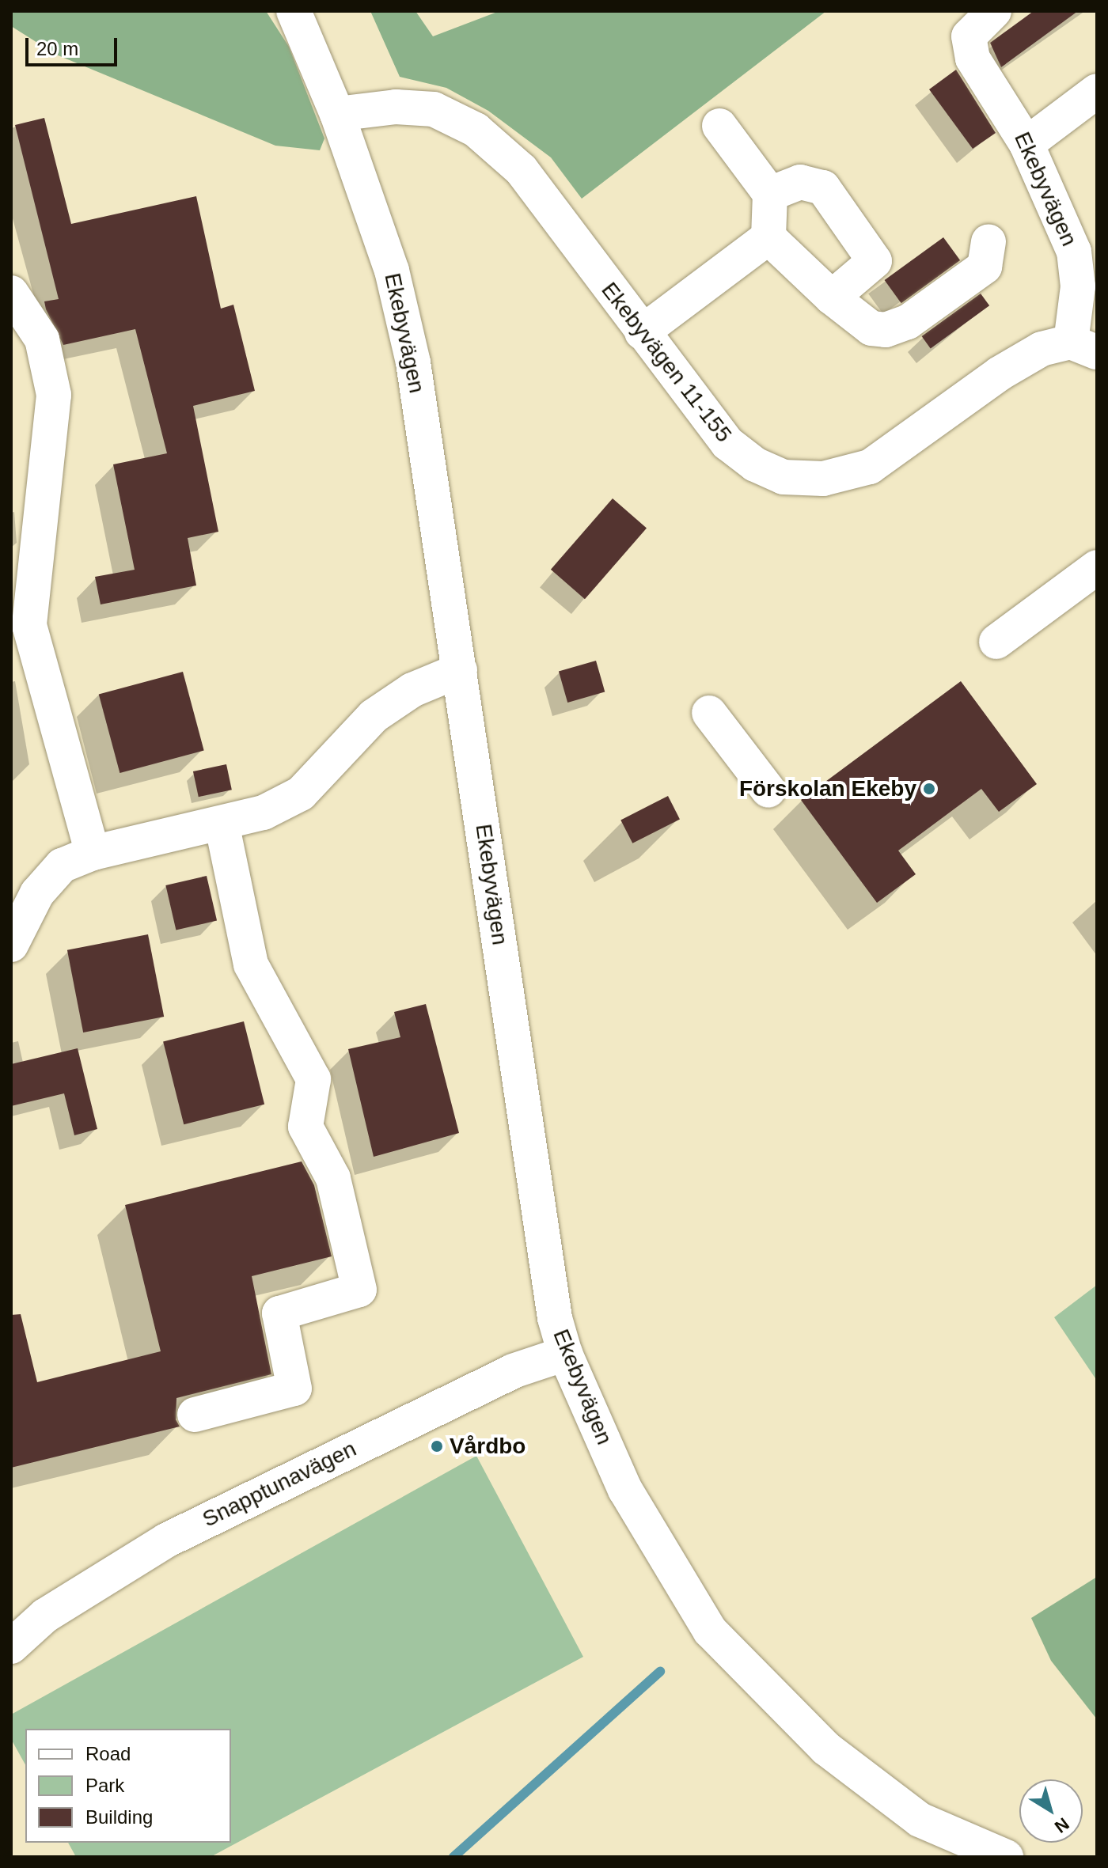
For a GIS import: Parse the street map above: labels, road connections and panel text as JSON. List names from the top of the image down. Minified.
{"streets":{"street":["Ekebyvägen","Ekebyvägen 11-155","Snapptunavägen"]},"crossings":[["Ekebyvägen","Ekebyvägen 11-155"],["Ekebyvägen","Snapptunavägen"]],"places":["Förskolan Ekeby","Vårdbo"],"legend":["Road","Park","Building"],"scale_bar":"20 m","north":"bottom right"}
